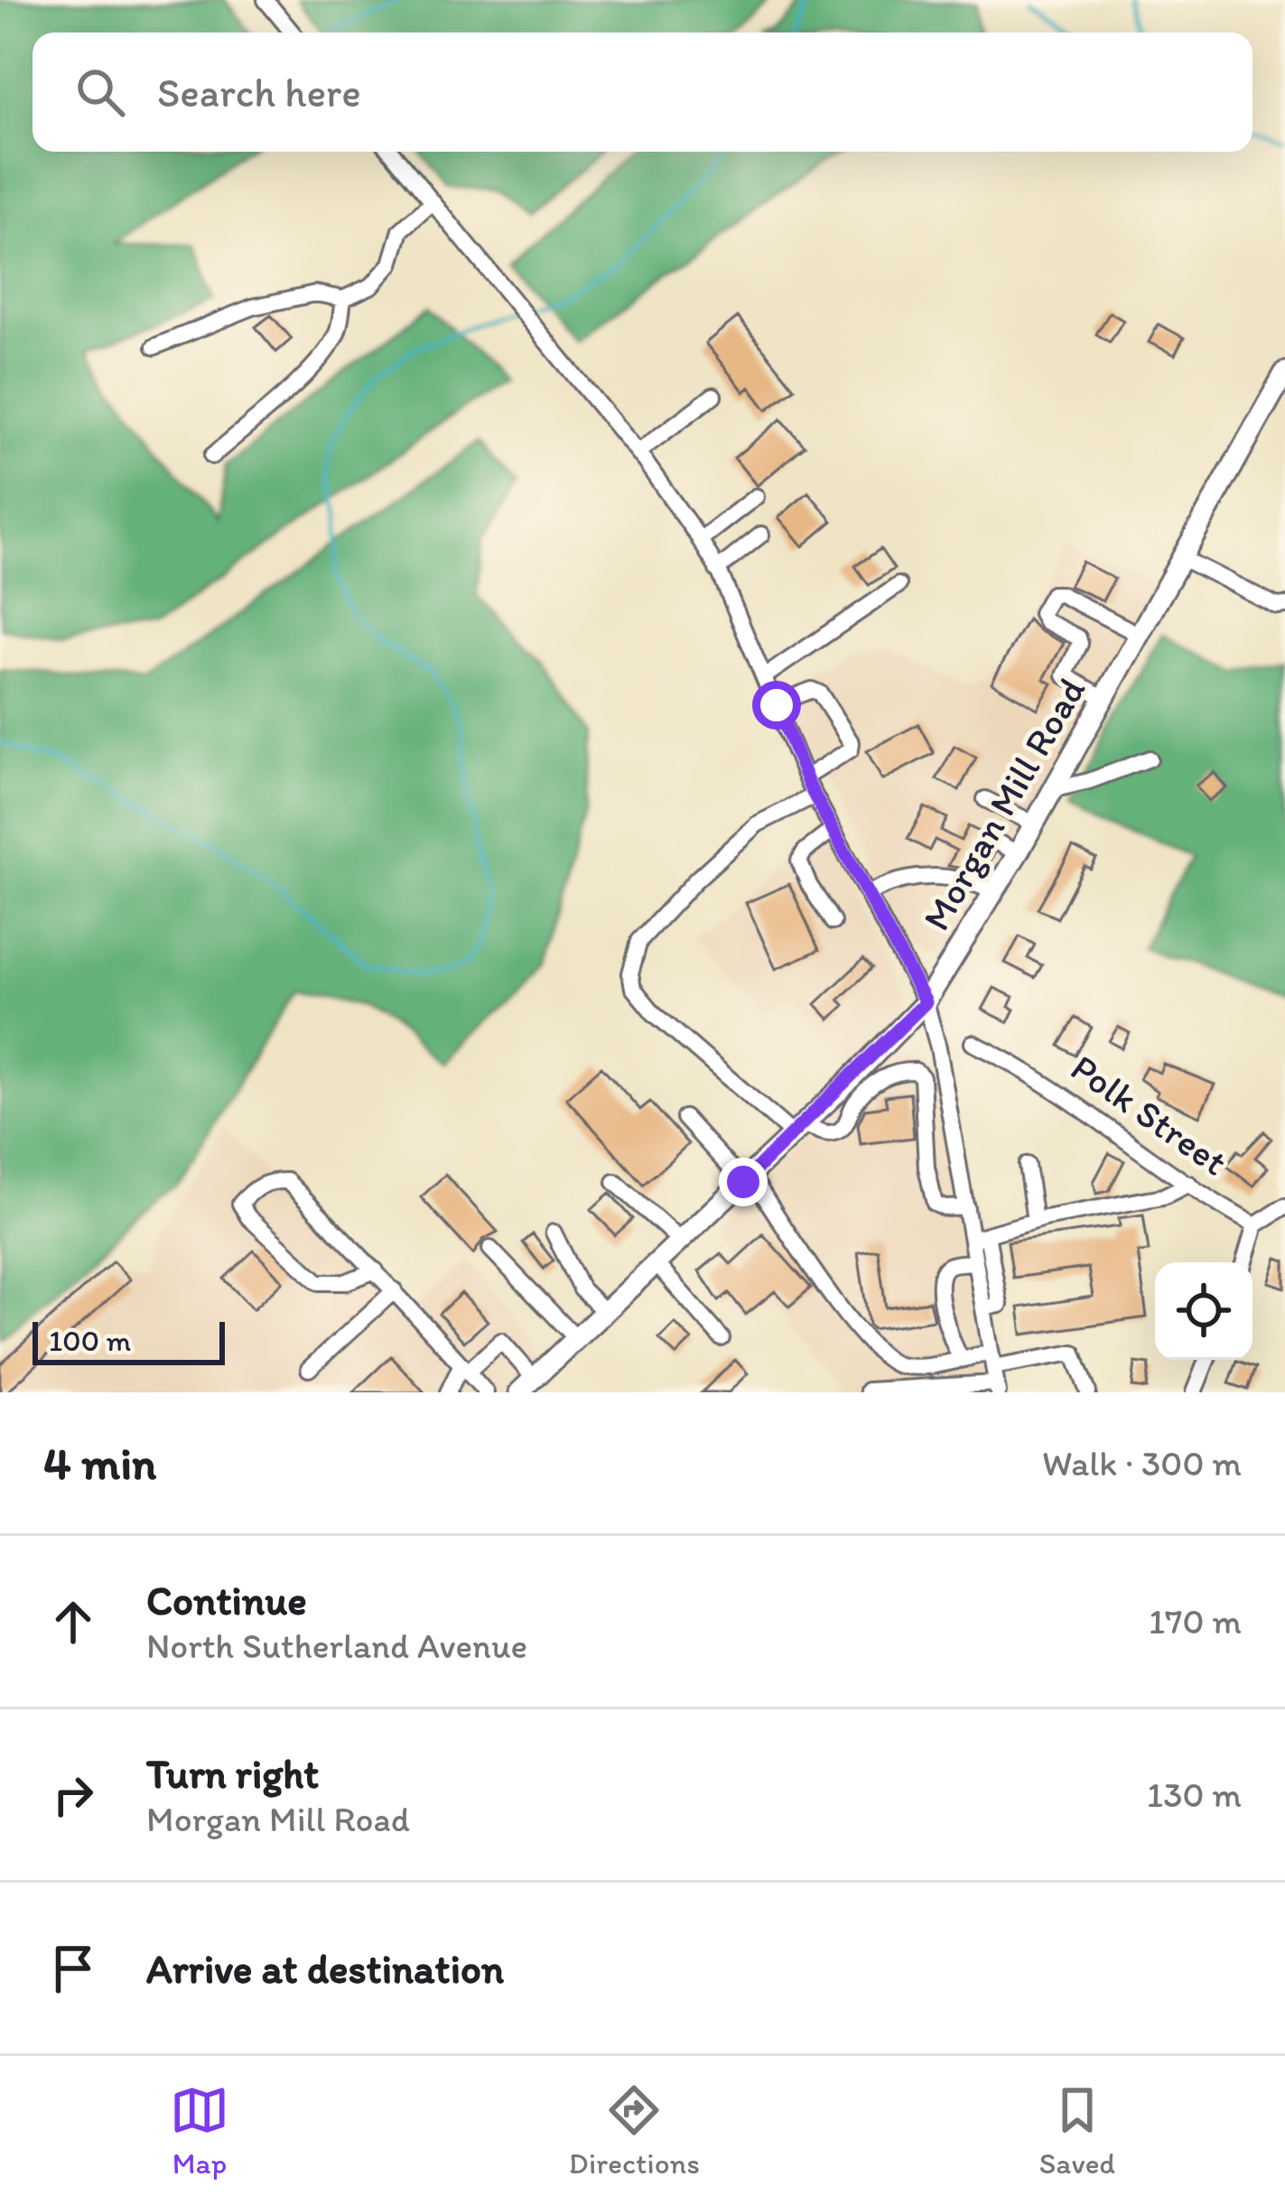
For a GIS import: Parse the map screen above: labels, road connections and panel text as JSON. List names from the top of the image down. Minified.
{"streets":{"main road":["Morgan Mill Road"],"street":["Polk Street"]},"scale_bar":"100 m","page":{"search":"Search here","scale":"100 m","heading":["4 min","Walk · 300 m"],"list":[["Continue","North Sutherland Avenue","170 m"],["Turn right","Morgan Mill Road","130 m"],"Arrive at destination"],"nav":["Map","Directions","Saved"]}}
